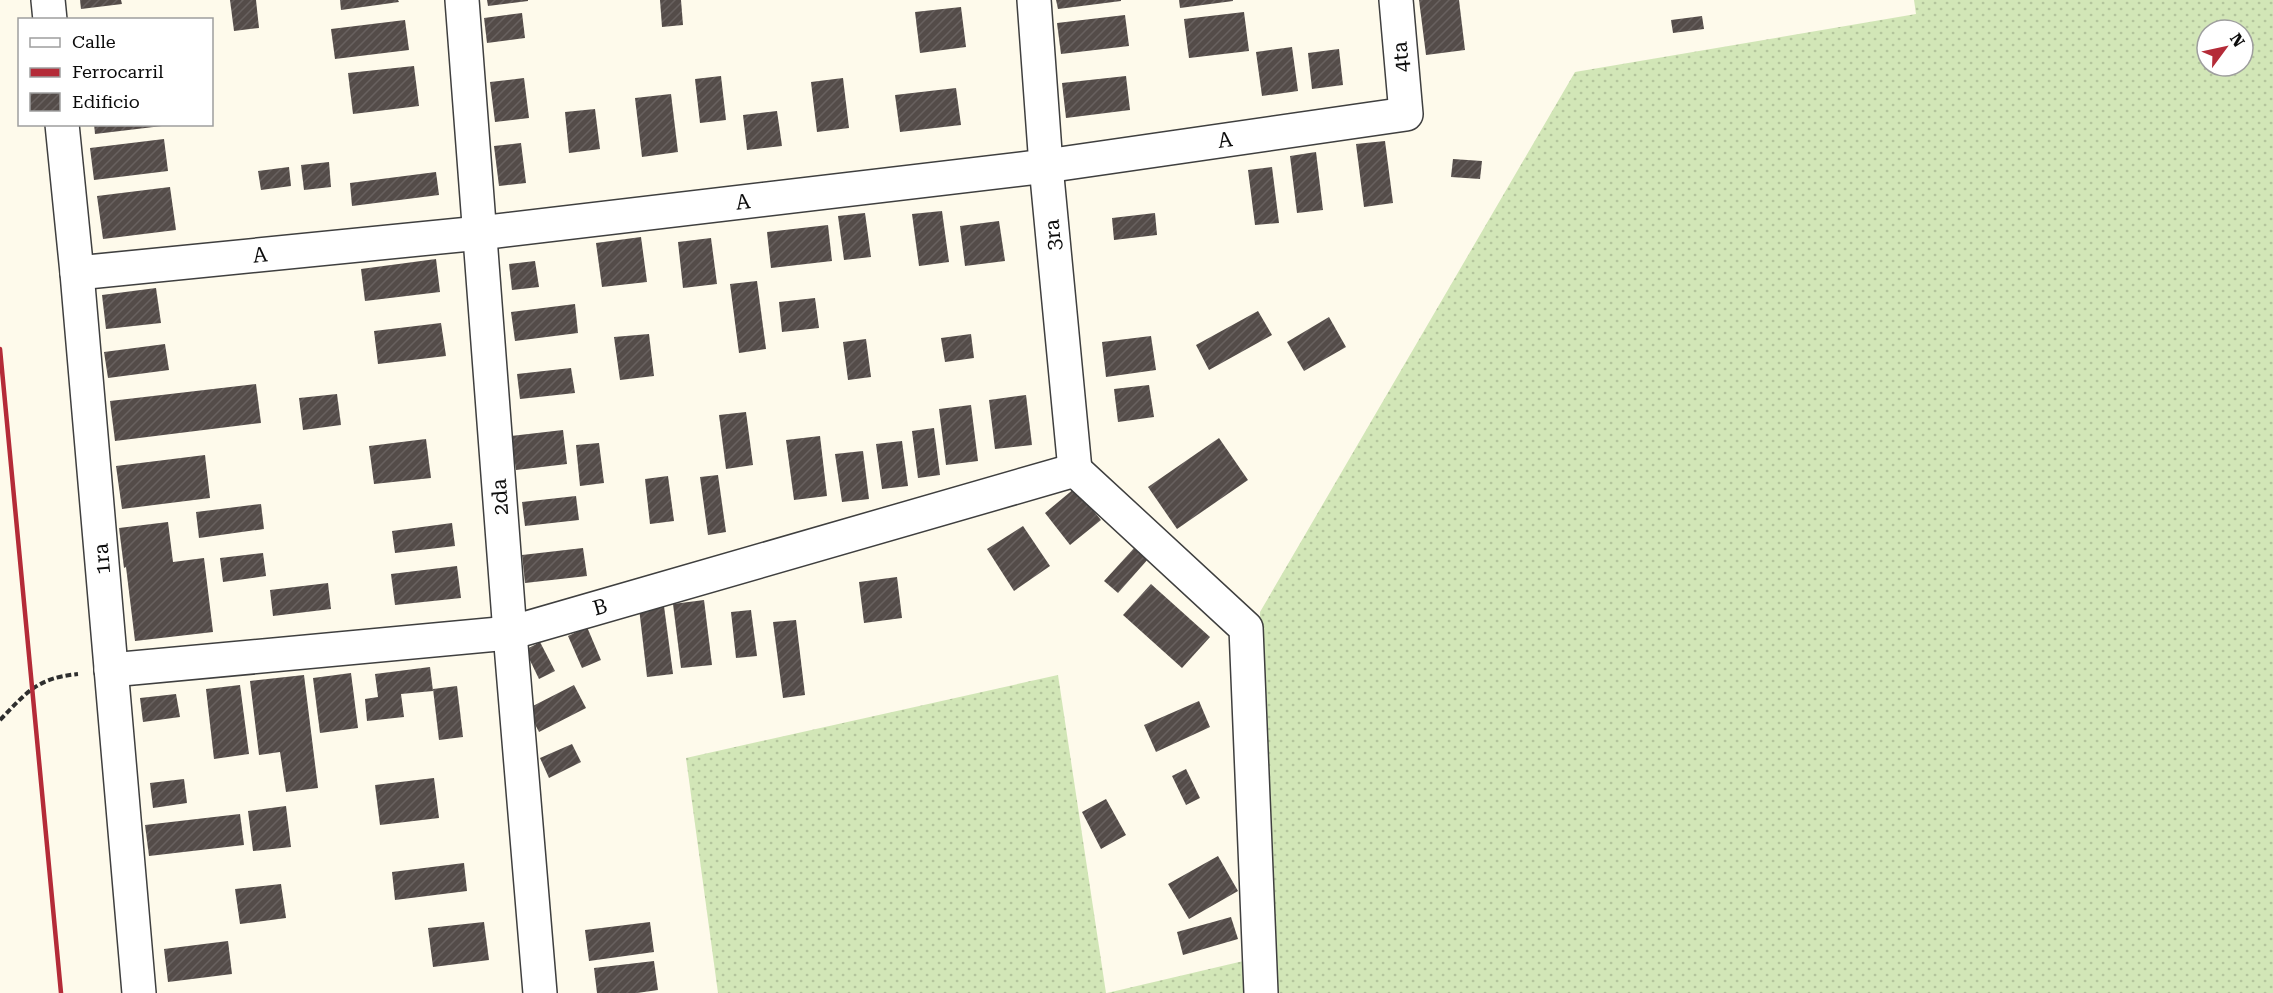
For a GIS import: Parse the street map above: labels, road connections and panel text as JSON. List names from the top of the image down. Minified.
{"streets":{"street":["4ta","A","3ra","2da","1ra","B"]},"crossings":[["4ta","A"],["A","3ra"],["A","2da"],["A","1ra"],["3ra","B"],["2da","B"],["1ra","B"]],"legend":["Calle","Ferrocarril","Edificio"],"north":"top right"}
